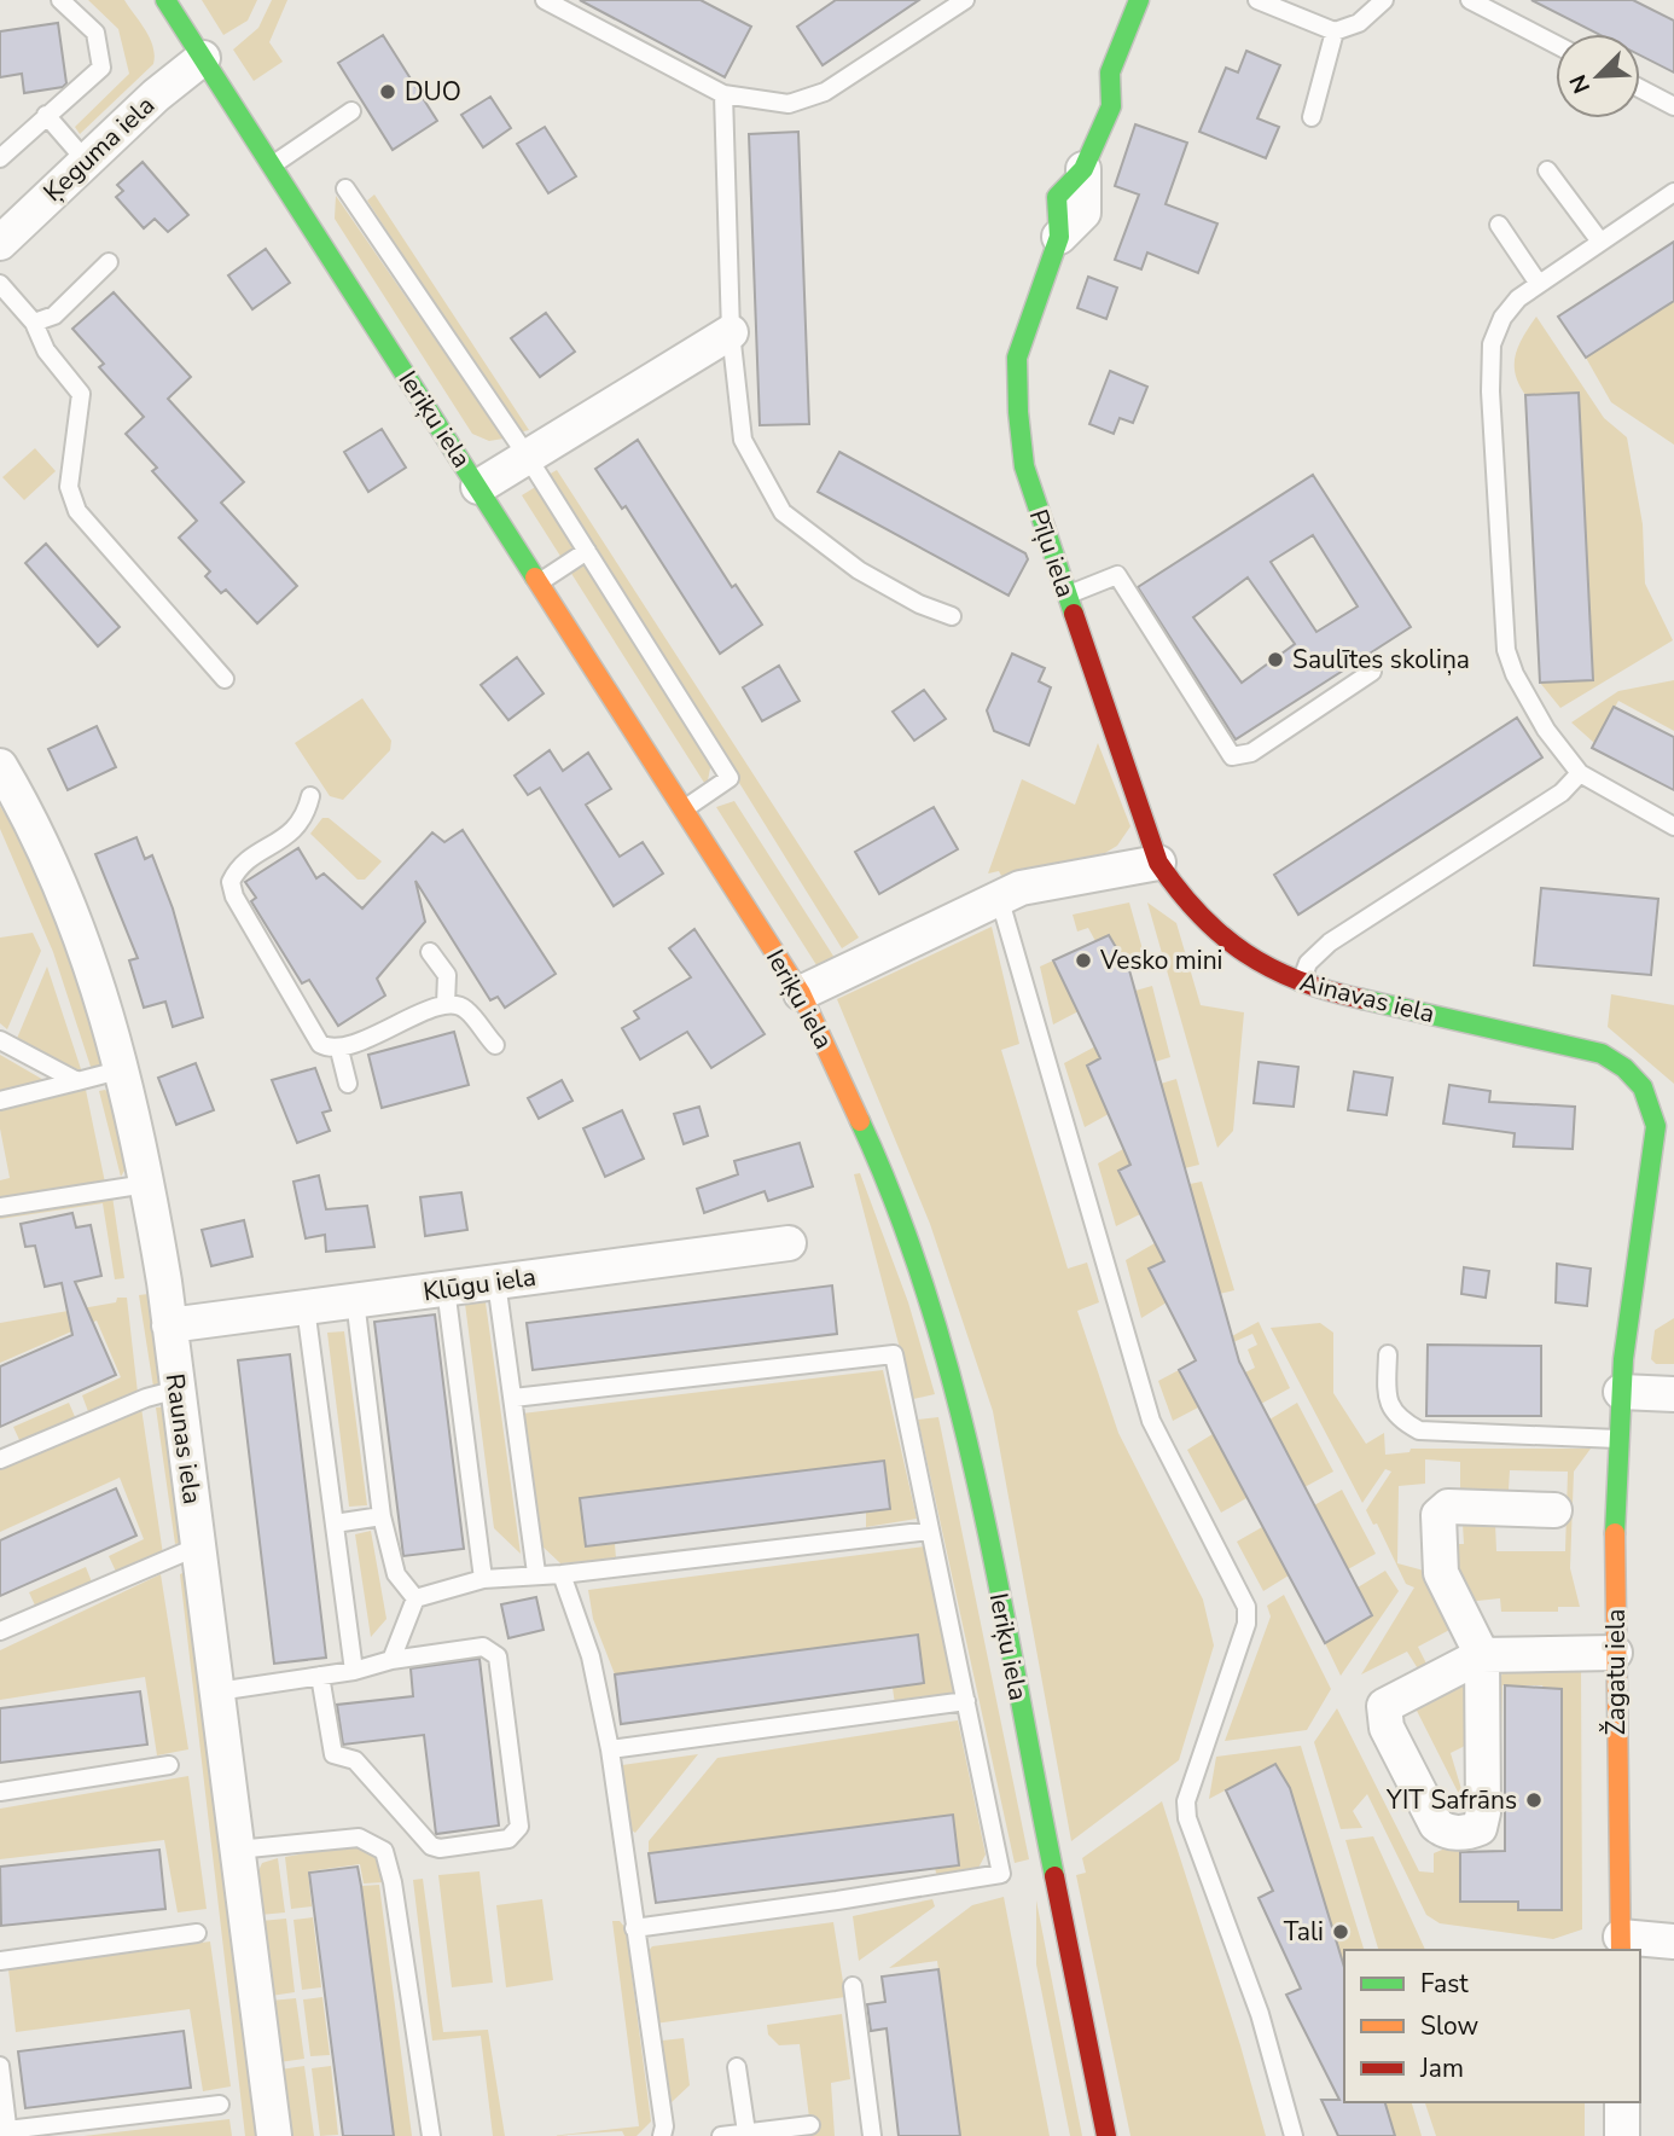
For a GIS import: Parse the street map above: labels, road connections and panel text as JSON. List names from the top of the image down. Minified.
{"streets":{"street":["Ķeguma iela","Ieriķu iela","Pīļu iela","Ainavas iela","Klūgu iela","Raunas iela","Žagatu iela"]},"crossings":[["Ķeguma iela","Ieriķu iela"],["Pīļu iela","Ainavas iela"],["Ainavas iela","Žagatu iela"],["Klūgu iela","Raunas iela"]],"places":["DUO","Saulītes skoliņa","Vesko mini","YIT Safrāns","Tali"],"legend":["Fast","Slow","Jam"],"north":"bottom left"}
